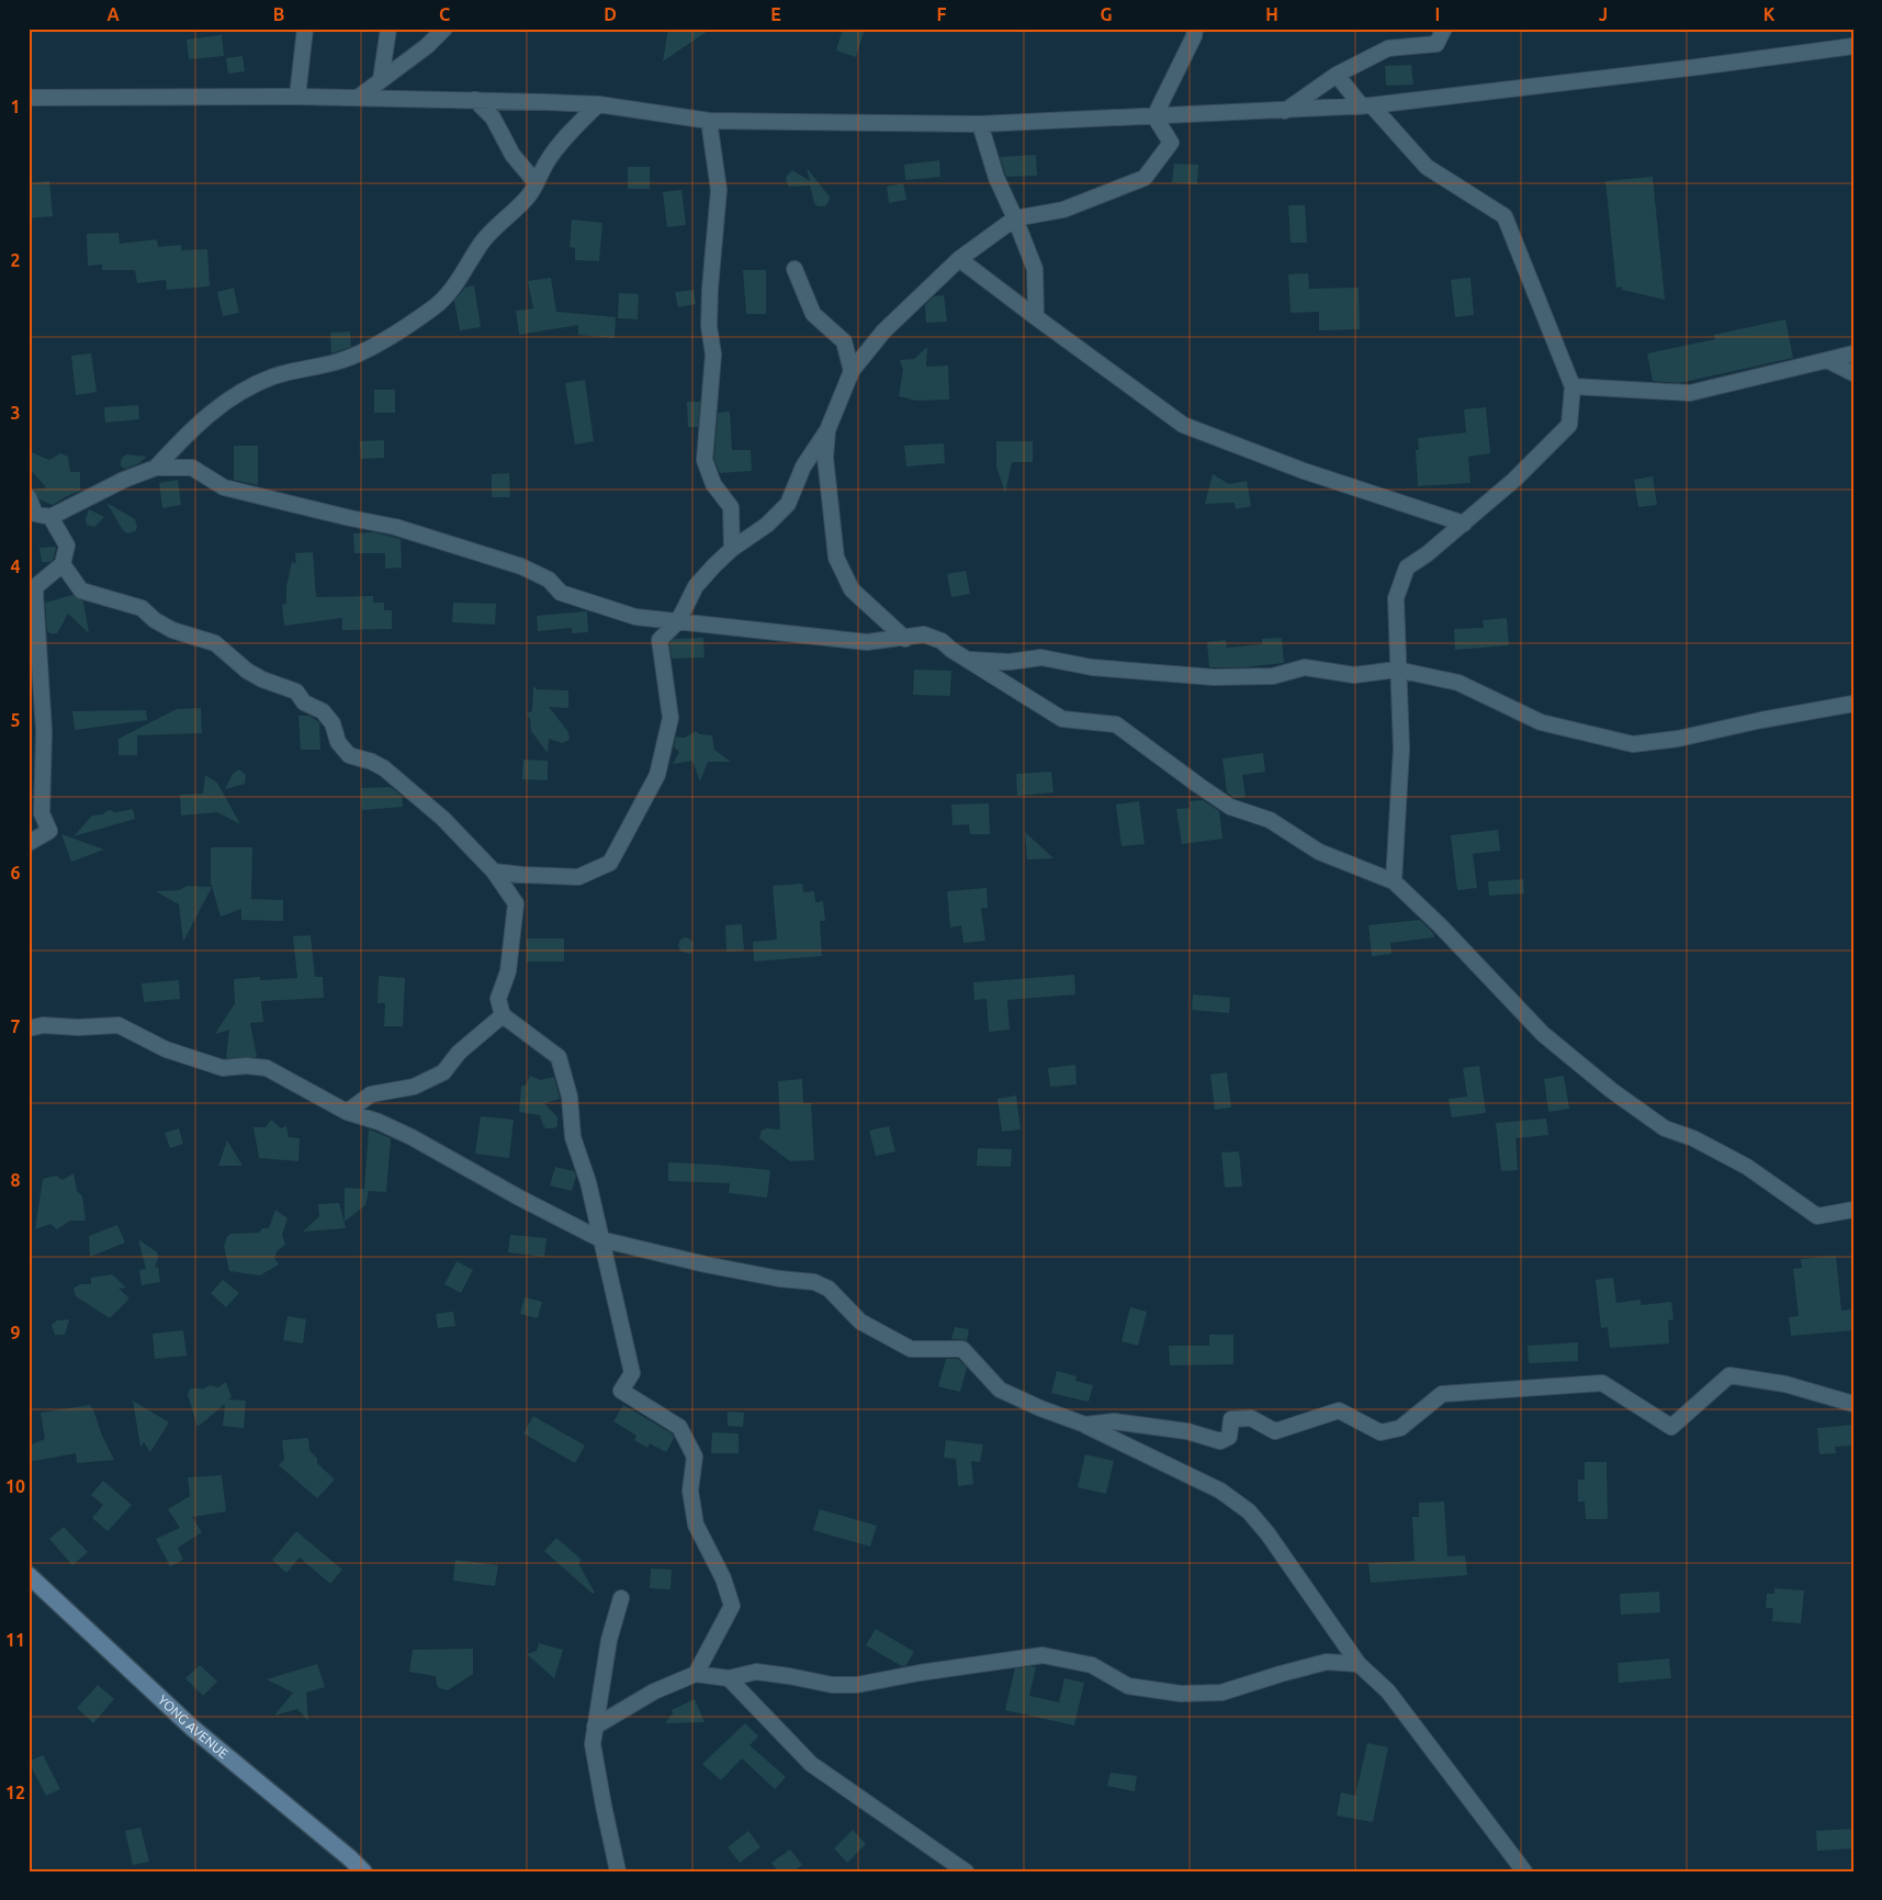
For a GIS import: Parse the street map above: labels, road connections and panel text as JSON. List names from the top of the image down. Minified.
{"streets":{"street":["YONG AVENUE"]},"grid":{"columns":["A","B","C","D","E","F","G","H","I","J","K"],"rows":["1","2","3","4","5","6","7","8","9","10","11","12"]}}
